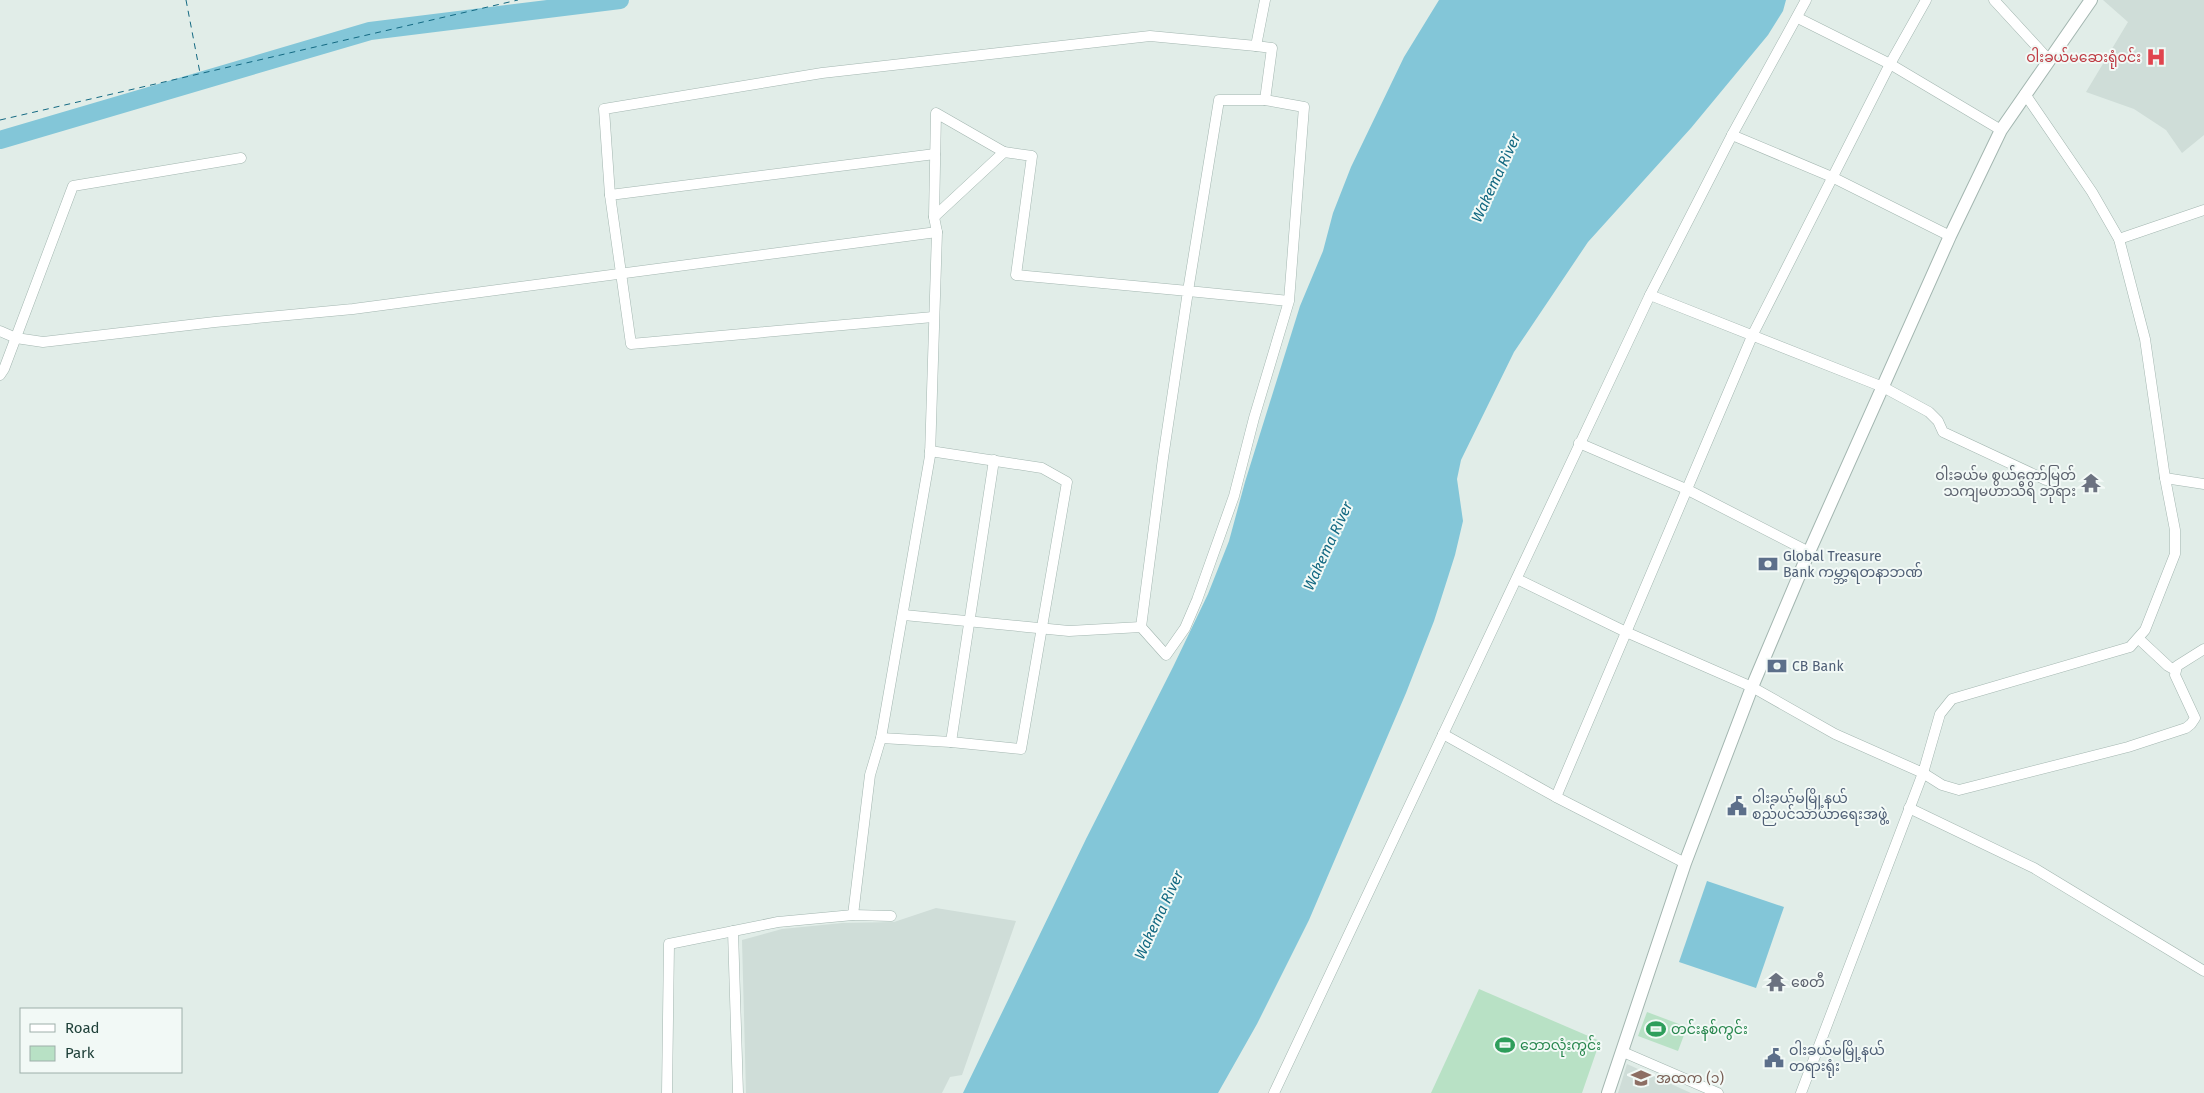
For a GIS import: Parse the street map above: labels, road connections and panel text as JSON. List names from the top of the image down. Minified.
{"water":["Wakema River"],"places":{"hospital":["ဝါးခယ်မဆေးရုံဝင်း"],"temple":["ဝါးခယ်မ စွယ်တော်မြတ် သကျမဟာသီရိ ဘုရား","စေတီ"],"bank":["Global Treasure Bank ကမ္ဘာ့ရတနာဘဏ်","CB Bank"],"public building":["ဝါးခယ်မမြို့နယ် စည်ပင်သာယာရေးအဖွဲ့","ဝါးခယ်မမြို့နယ် တရားရုံး"],"sports":["တင်းနစ်ကွင်း","ဘောလုံးကွင်း"],"school or university":["အထက (၁)"]},"legend":["Road","Park"]}
